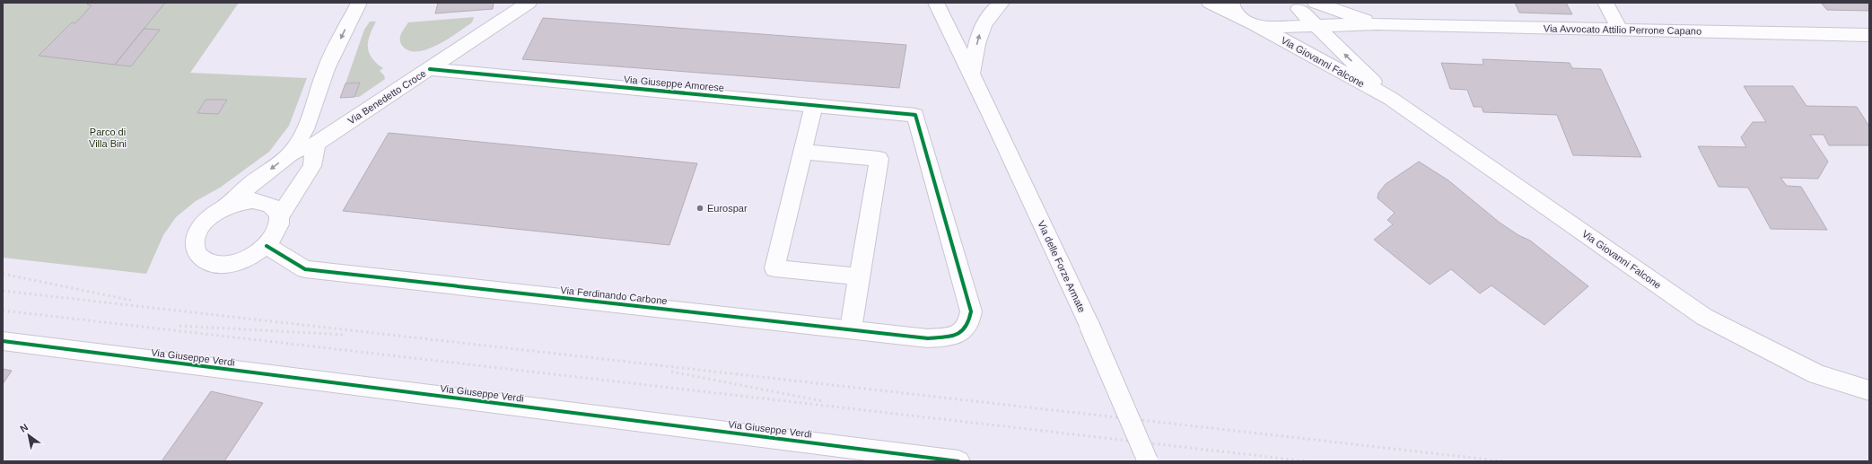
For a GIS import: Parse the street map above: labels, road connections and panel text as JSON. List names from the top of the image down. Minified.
{"streets":{"street":["Via Avvocato Attilio Perrone Capano","Via Giovanni Falcone","Via Giuseppe Amorese","Via Benedetto Croce","Via delle Forze Armate","Via Ferdinando Carbone","Via Giuseppe Verdi"]},"crossings":[["Via Avvocato Attilio Perrone Capano","Via Giovanni Falcone"],["Via Giuseppe Amorese","Via Benedetto Croce"],["Via Giuseppe Amorese","Via Ferdinando Carbone"]],"parks":["Parco di Villa Bini"],"places":["Eurospar"],"north":"top left"}
